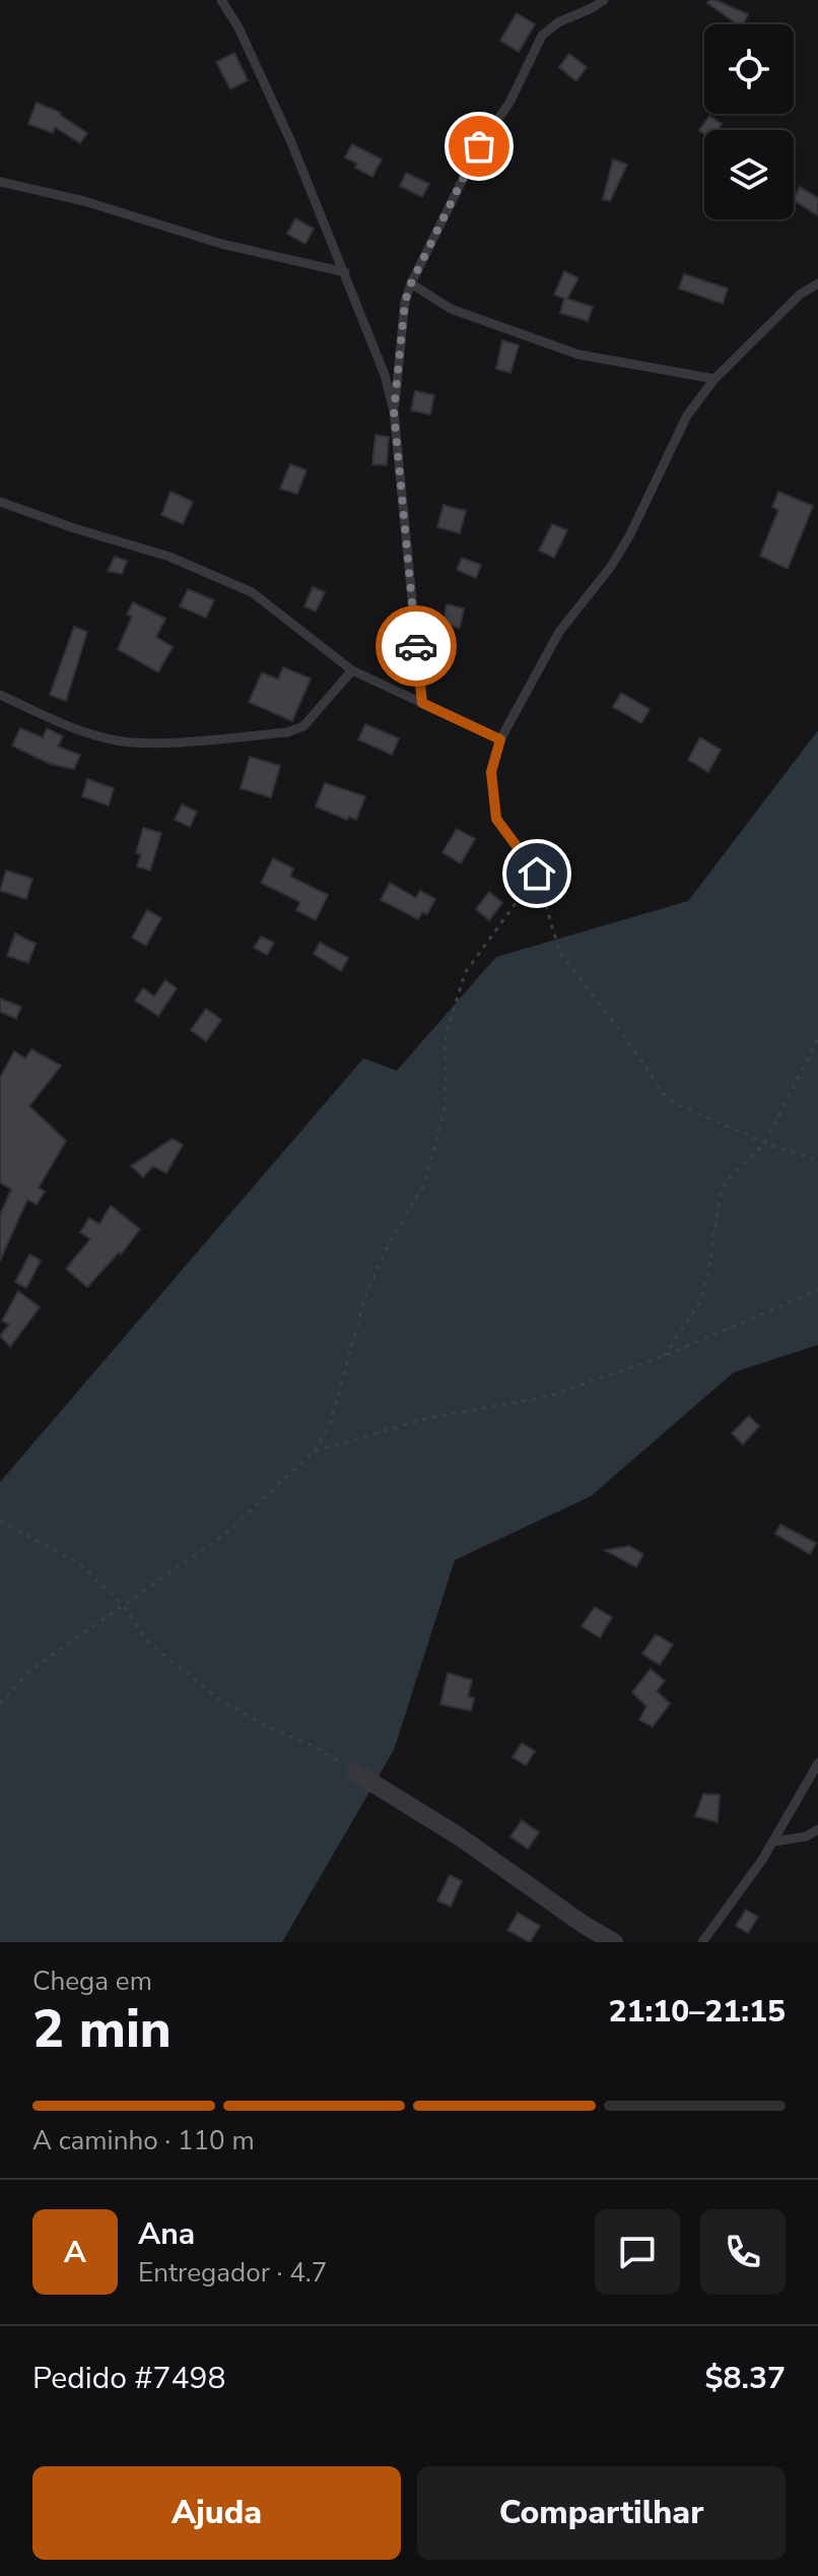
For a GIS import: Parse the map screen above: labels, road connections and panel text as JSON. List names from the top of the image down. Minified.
{"page":{"heading":["2 min","Chega em","21:10–21:15"],"panel":["Ana","Entregador · 4.7","Pedido #7498","$8.37"],"bar":"A caminho · 110 m","round":"A","buttons":["Ajuda","Compartilhar"]}}
